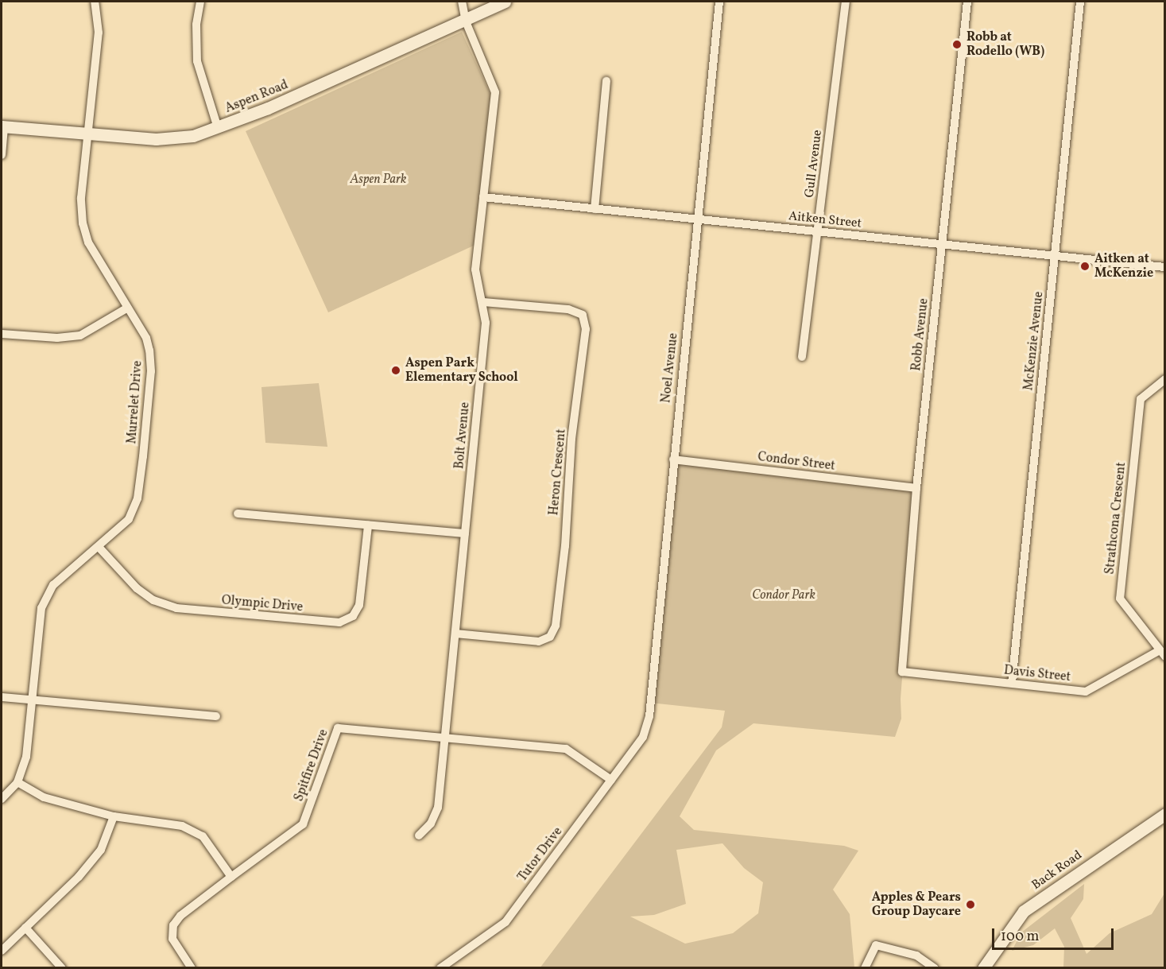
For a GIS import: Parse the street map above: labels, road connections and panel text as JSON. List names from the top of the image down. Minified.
{"streets":{"street":["Aspen Road","Gull Avenue","Aitken Street","Robb Avenue","McKenzie Avenue","Noel Avenue","Murrelet Drive","Bolt Avenue","Condor Street","Heron Crescent","Strathcona Crescent","Olympic Drive","Davis Street","Spitfire Drive","Tutor Drive","Back Road"]},"crossings":[["Aspen Road","Murrelet Drive"],["Aspen Road","Bolt Avenue"],["Gull Avenue","Aitken Street"],["Aitken Street","Robb Avenue"],["Aitken Street","McKenzie Avenue"],["Aitken Street","Noel Avenue"],["Aitken Street","Bolt Avenue"],["Robb Avenue","Condor Street"],["Robb Avenue","Davis Street"],["McKenzie Avenue","Davis Street"],["Noel Avenue","Condor Street"],["Noel Avenue","Tutor Drive"],["Murrelet Drive","Olympic Drive"],["Bolt Avenue","Heron Crescent"],["Bolt Avenue","Spitfire Drive"],["Strathcona Crescent","Davis Street"],["Spitfire Drive","Tutor Drive"]],"parks":["Aspen Park","Condor Park"],"places":["Robb at Rodello (WB)","Aitken at McKenzie","Aspen Park Elementary School","Apples & Pears Group Daycare"],"scale_bar":"100 m"}
